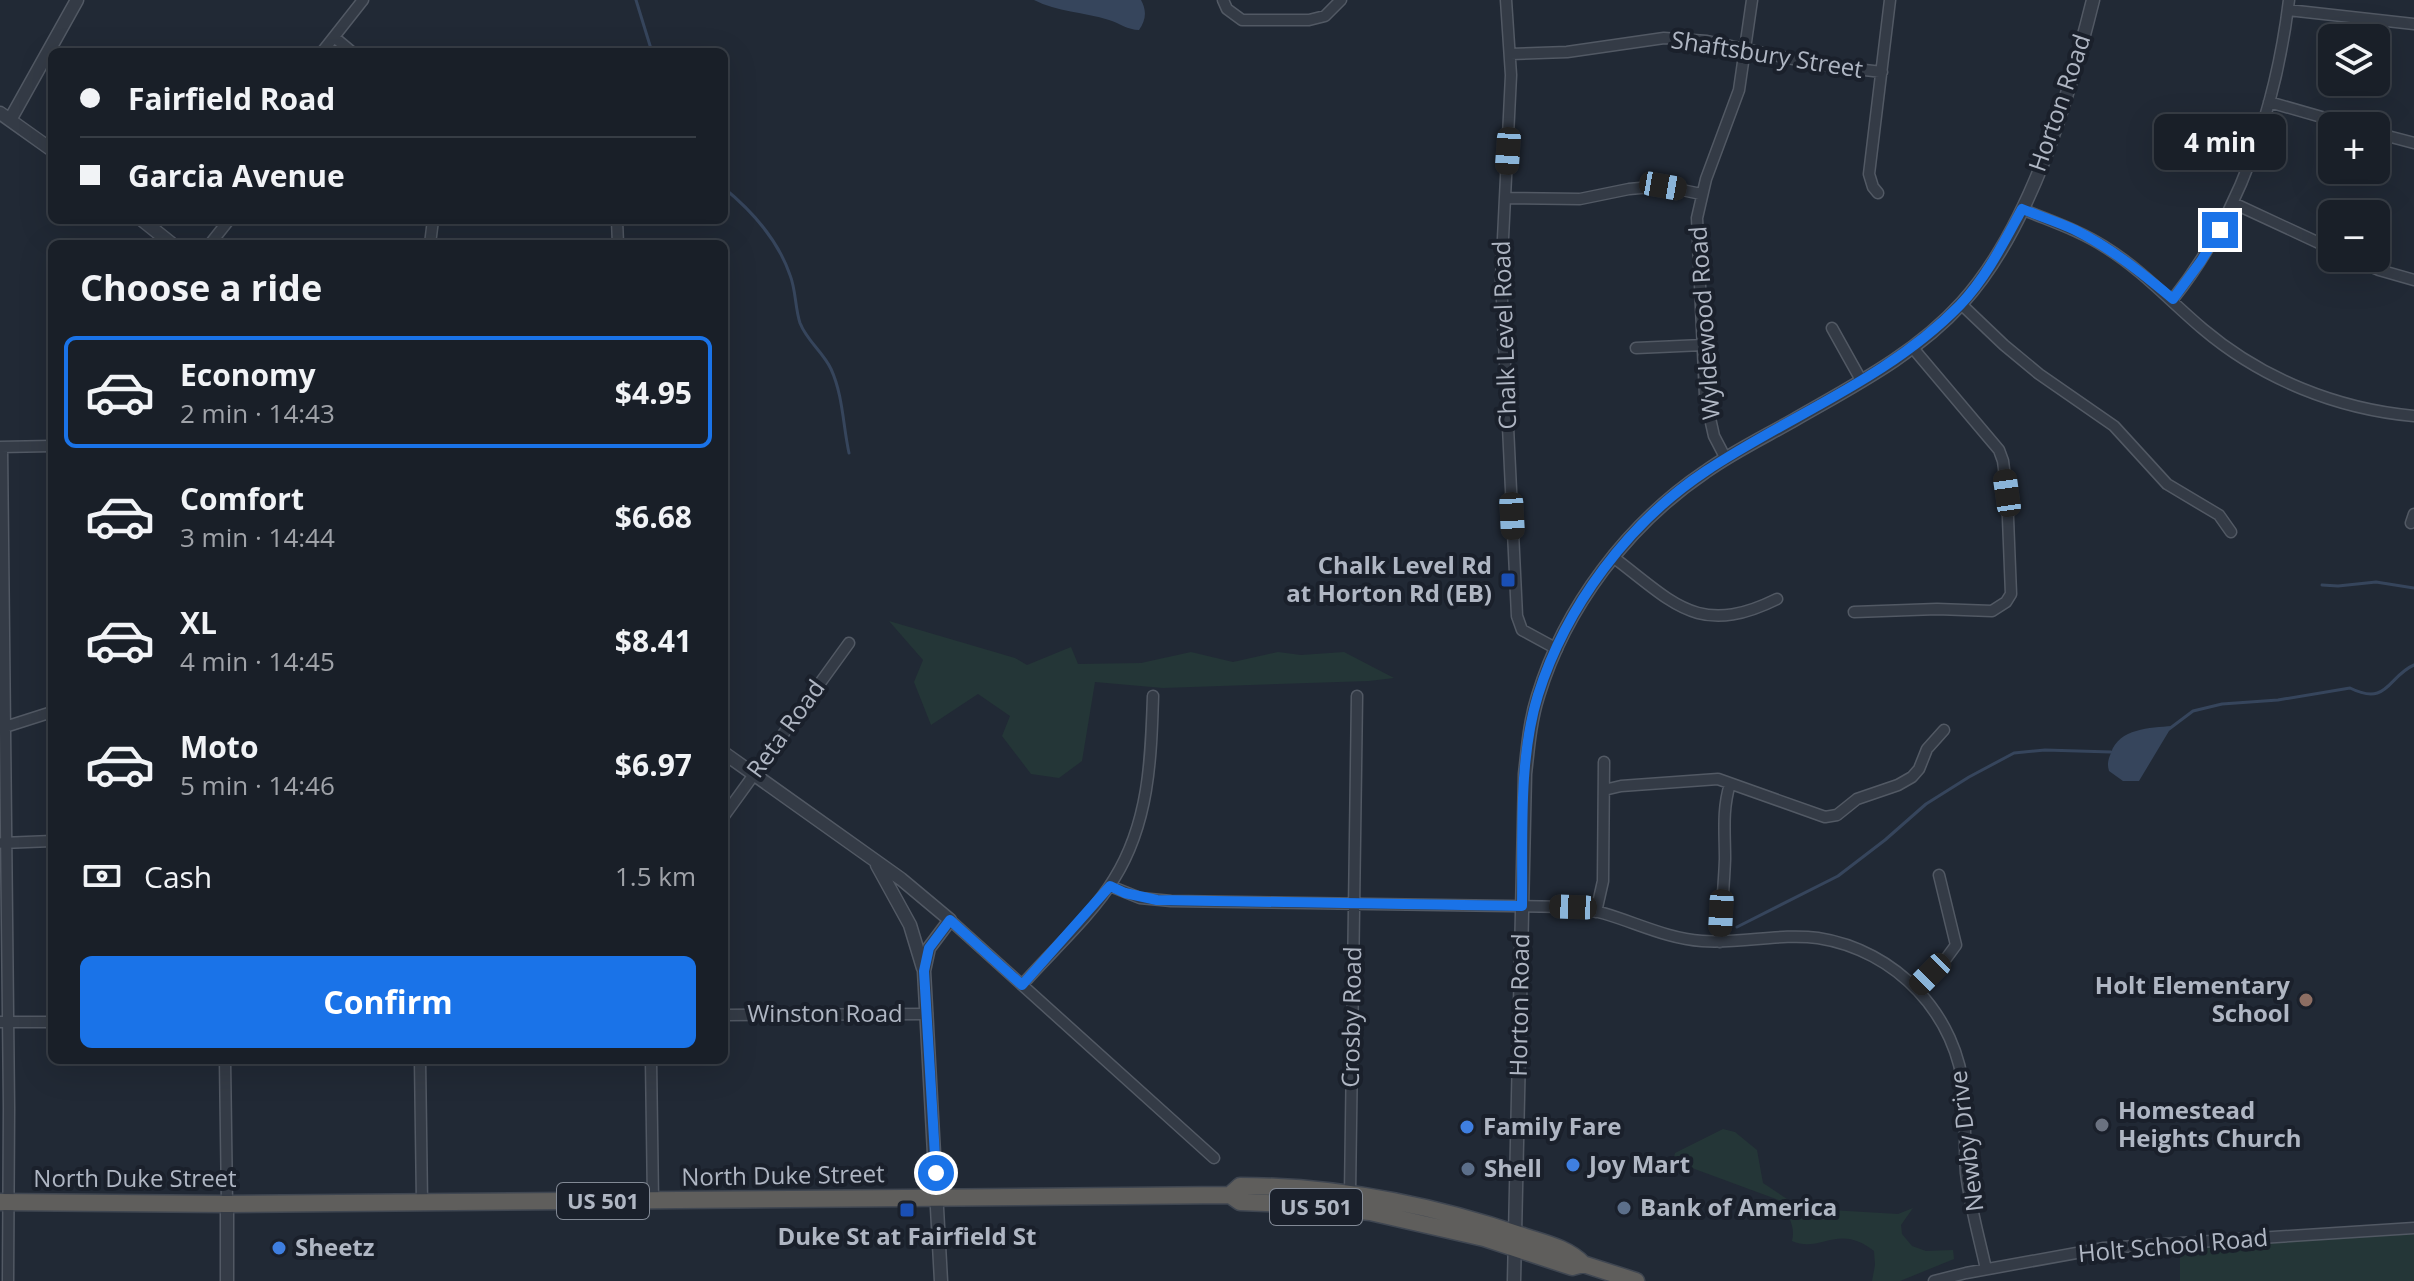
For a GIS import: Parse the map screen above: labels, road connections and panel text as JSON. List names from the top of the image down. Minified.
{"streets":{"highway":["North Duke Street","US 501"],"street":["Shaftsbury Street","Horton Road","Wyldewood Road","Chalk Level Road","Reta Road","Winston Road","Crosby Road","Newby Drive","Holt School Road"]},"crossings":[["Shaftsbury Street","Wyldewood Road"],["Shaftsbury Street","Chalk Level Road"],["Horton Road","Wyldewood Road"],["Horton Road","Chalk Level Road"],["Horton Road","Newby Drive"],["Horton Road","North Duke Street"],["Crosby Road","Newby Drive"],["Crosby Road","North Duke Street"],["Newby Drive","Holt School Road"]],"places":{"transit":["Chalk Level Rd at Horton Rd (EB)","Duke St at Fairfield St"],"other":["Holt Elementary School","Homestead Heights Church","Family Fare","Joy Mart","Shell","Bank of America","Sheetz"]},"page":{"map_buttons":["+","−"],"banner":["Fairfield Road","Garcia Avenue"],"bubble":"4 min","heading":"Choose a ride","list":[{"name":"Economy","note":"2 min · 14:43","value":"$4.95"},{"name":"Comfort","note":"3 min · 14:44","value":"$6.68"},{"name":"XL","note":"4 min · 14:45","value":"$8.41"},{"name":"Moto","note":"5 min · 14:46","value":"$6.97"}],"pay":["Cash","1.5 km"],"buttons":"Confirm"}}
